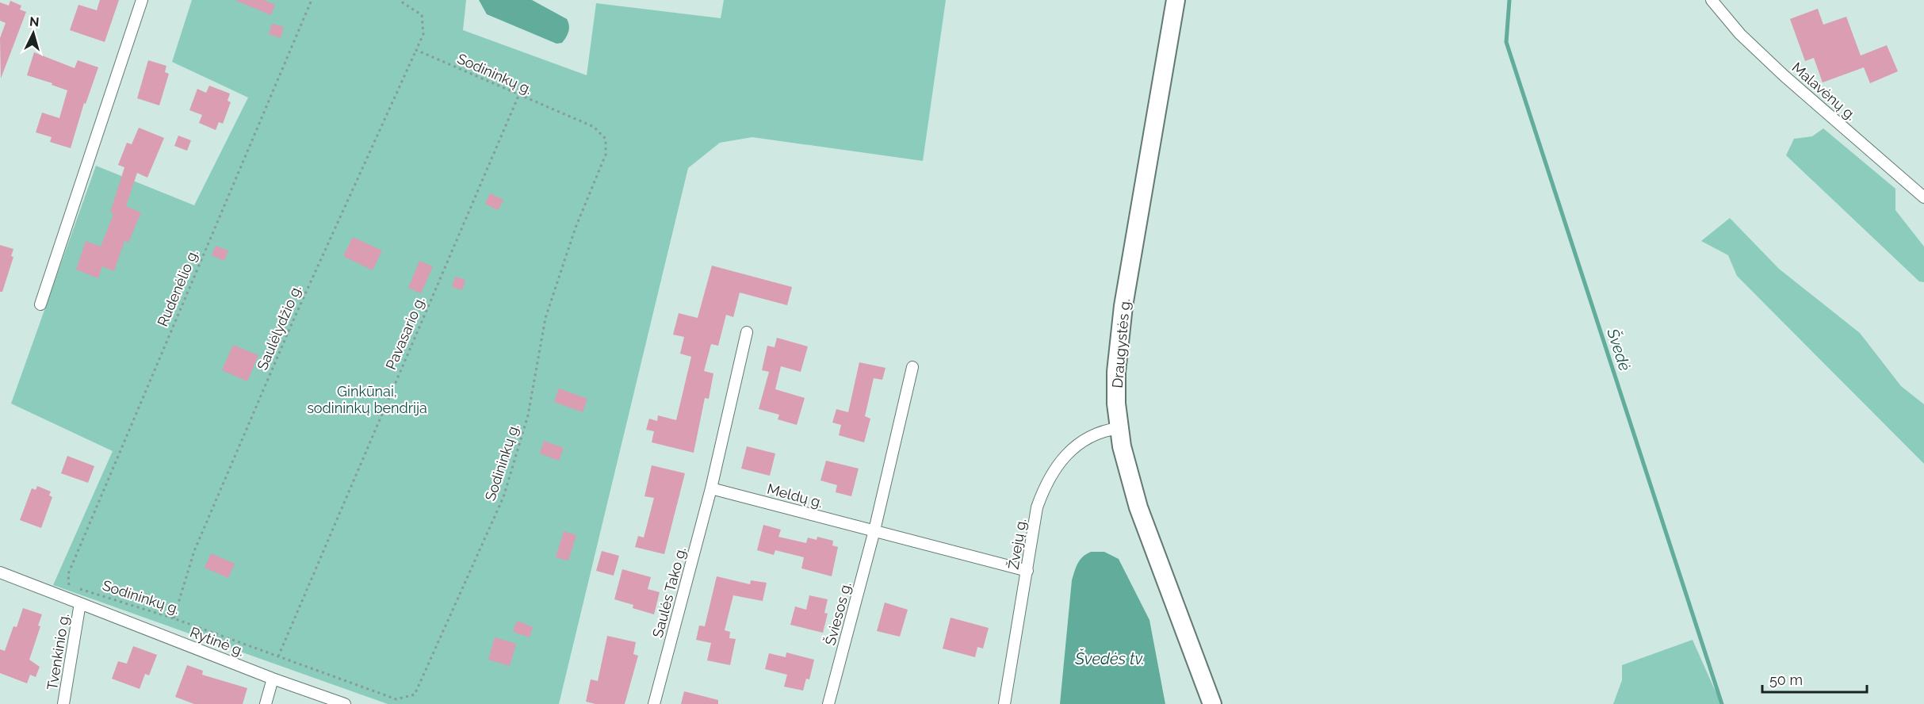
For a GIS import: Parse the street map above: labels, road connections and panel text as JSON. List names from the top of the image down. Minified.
{"streets":{"main road":["Draugystės g."],"street":["Malavėnų g.","Meldų g.","Žvejų g.","Saulės Tako g.","Šviesos g.","Rytinė g.","Tvenkinio g."],"path":["Sodininkų g.","Rudenėlio g.","Saulėlydžio g.","Pavasario g."]},"crossings":[["Sodininkų g.","Rudenėlio g."],["Sodininkų g.","Saulėlydžio g."],["Sodininkų g.","Pavasario g."],["Draugystės g.","Žvejų g."],["Meldų g.","Žvejų g."],["Meldų g.","Saulės Tako g."],["Meldų g.","Šviesos g."],["Rytinė g.","Tvenkinio g."]],"water":["Švedė","Švedės tv."],"parks":["Ginkūnai, sodininkų bendrija"],"scale_bar":"50 m","north":"top"}
